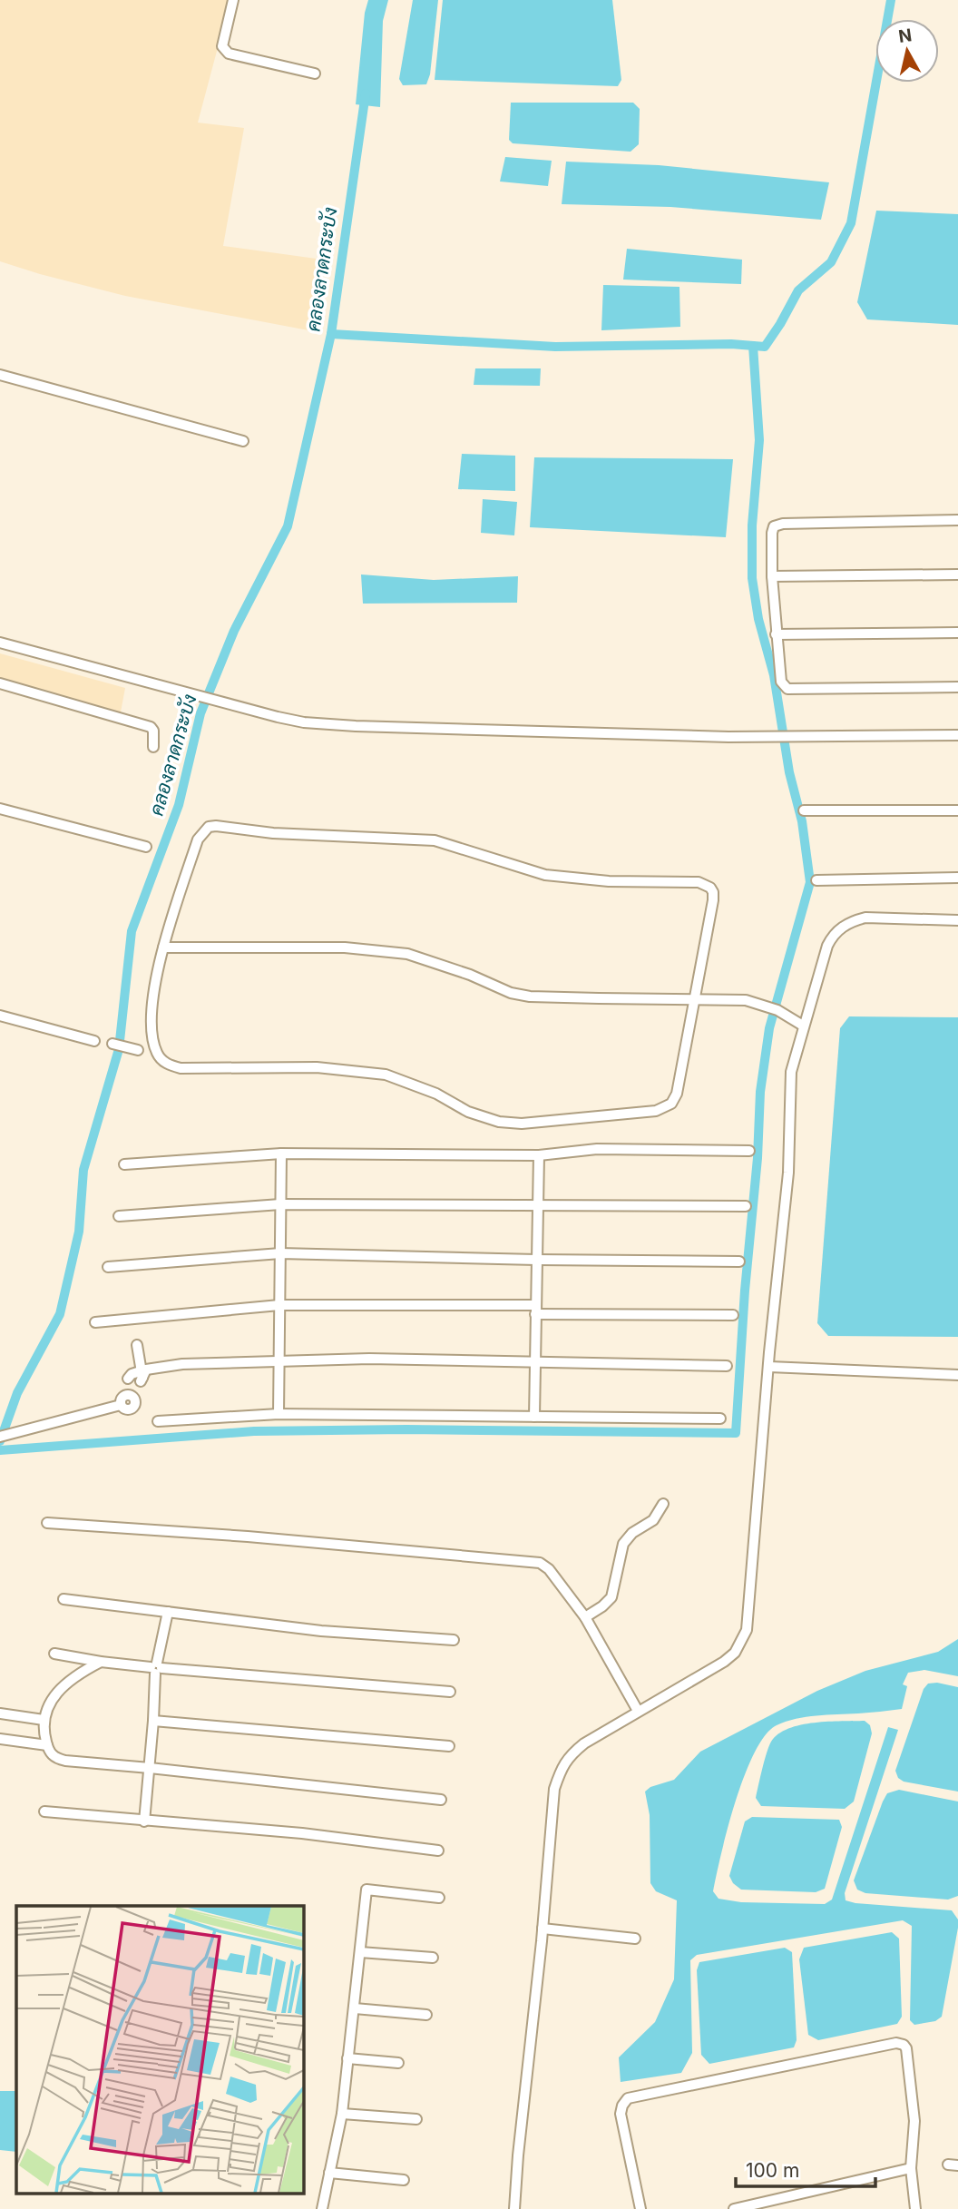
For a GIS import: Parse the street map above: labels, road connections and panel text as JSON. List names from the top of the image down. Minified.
{"water":["คลองลาดกระบัง"],"scale_bar":"100 m","north":"top"}
